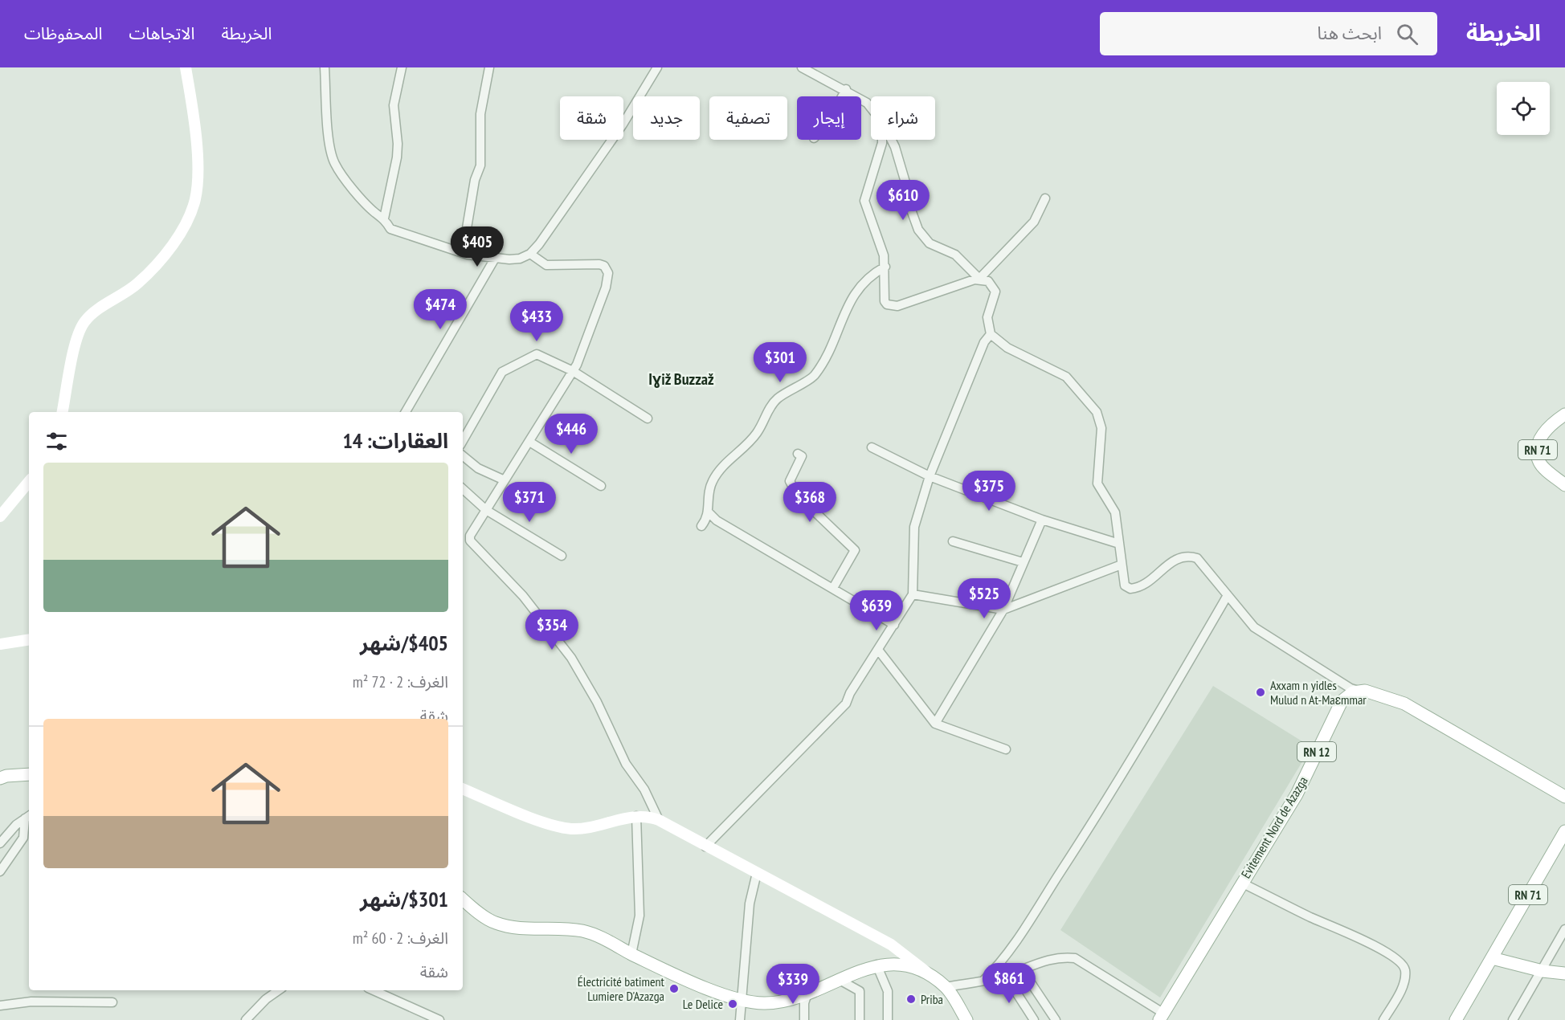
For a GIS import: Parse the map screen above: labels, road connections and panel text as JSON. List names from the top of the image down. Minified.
{"streets":{"main road":["RN 71","RN 12","Evitement Nord de Azazga"]},"districts":["Iɣiž Buzzaž"],"places":["Axxam n yidles Mulud n At-Maɛmmar","Électricité batiment Lumiere D'Azazga","Priba","Le Delice"],"page":{"header":"الخريطة","search":"ابحث هنا","nav":["الخريطة","الاتجاهات","المحفوظات"],"chip":["شراء","إيجار","تصفية","جديد","شقة"],"price":["$610","$405","$474","$433","$301","$446","$375","$371","$368","$525","$639","$354","$861","$339"],"heading":"العقارات: 14","list":[{"name":"$405/شهر","note":"الغرف: 2 · 72 m² · شقة"},{"name":"$301/شهر","note":"الغرف: 2 · 60 m² · شقة"}]}}
